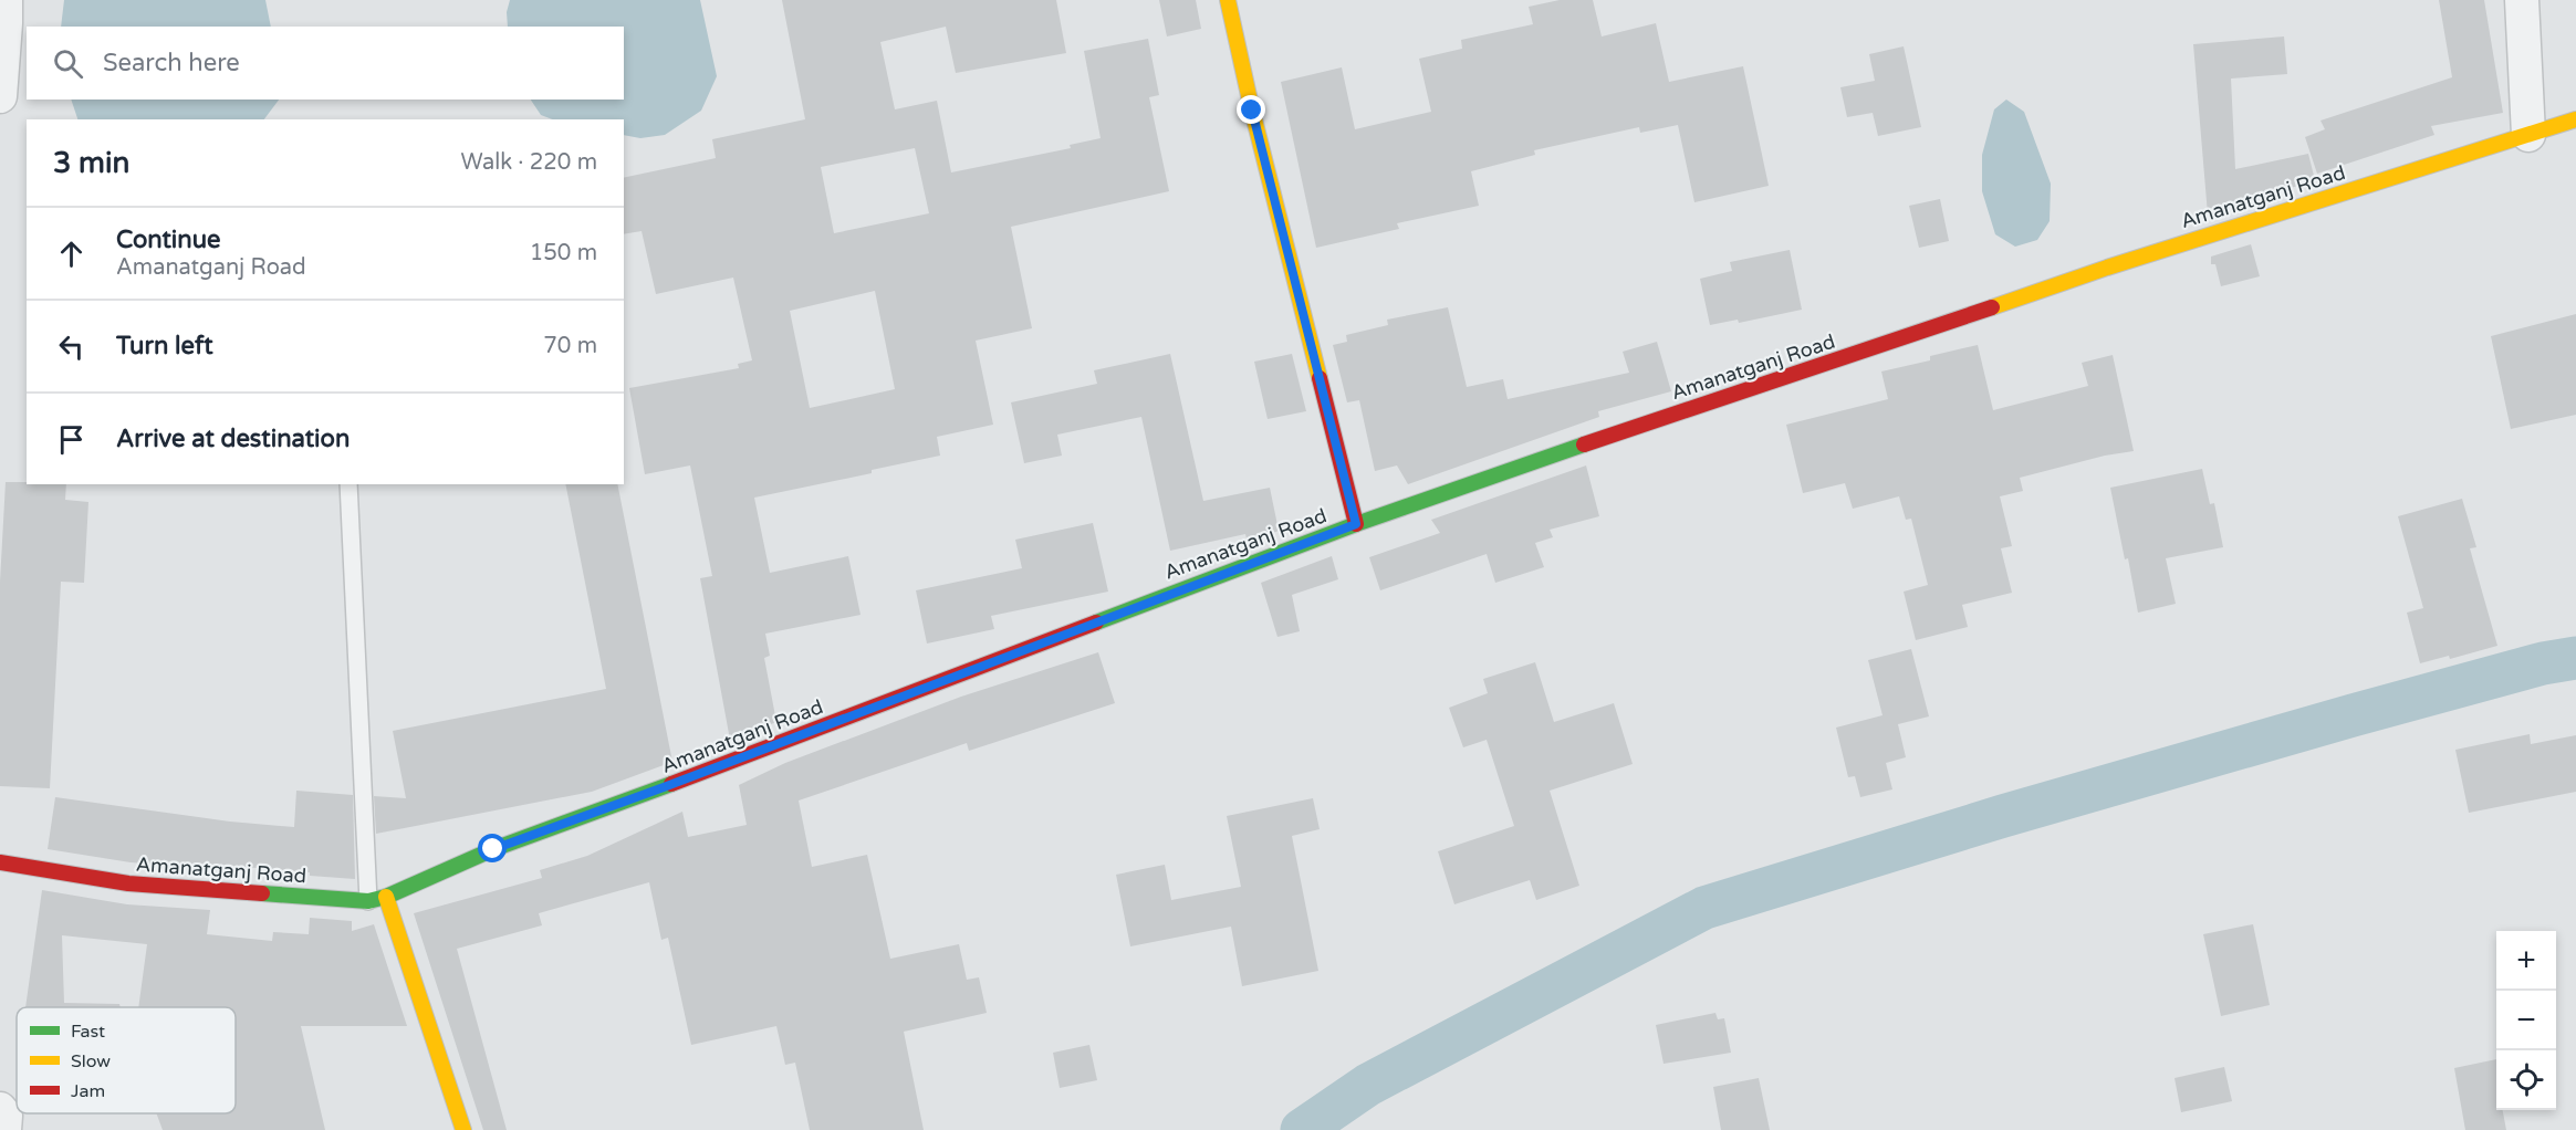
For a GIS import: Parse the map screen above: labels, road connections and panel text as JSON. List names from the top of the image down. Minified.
{"streets":{"main road":["Amanatganj Road"]},"legend":["Fast","Slow","Jam"],"page":{"search":"Search here","heading":["3 min","Walk · 220 m"],"list":[["Continue","Amanatganj Road","150 m"],["Turn left","70 m"],"Arrive at destination"],"map_buttons":["+","−"]}}
